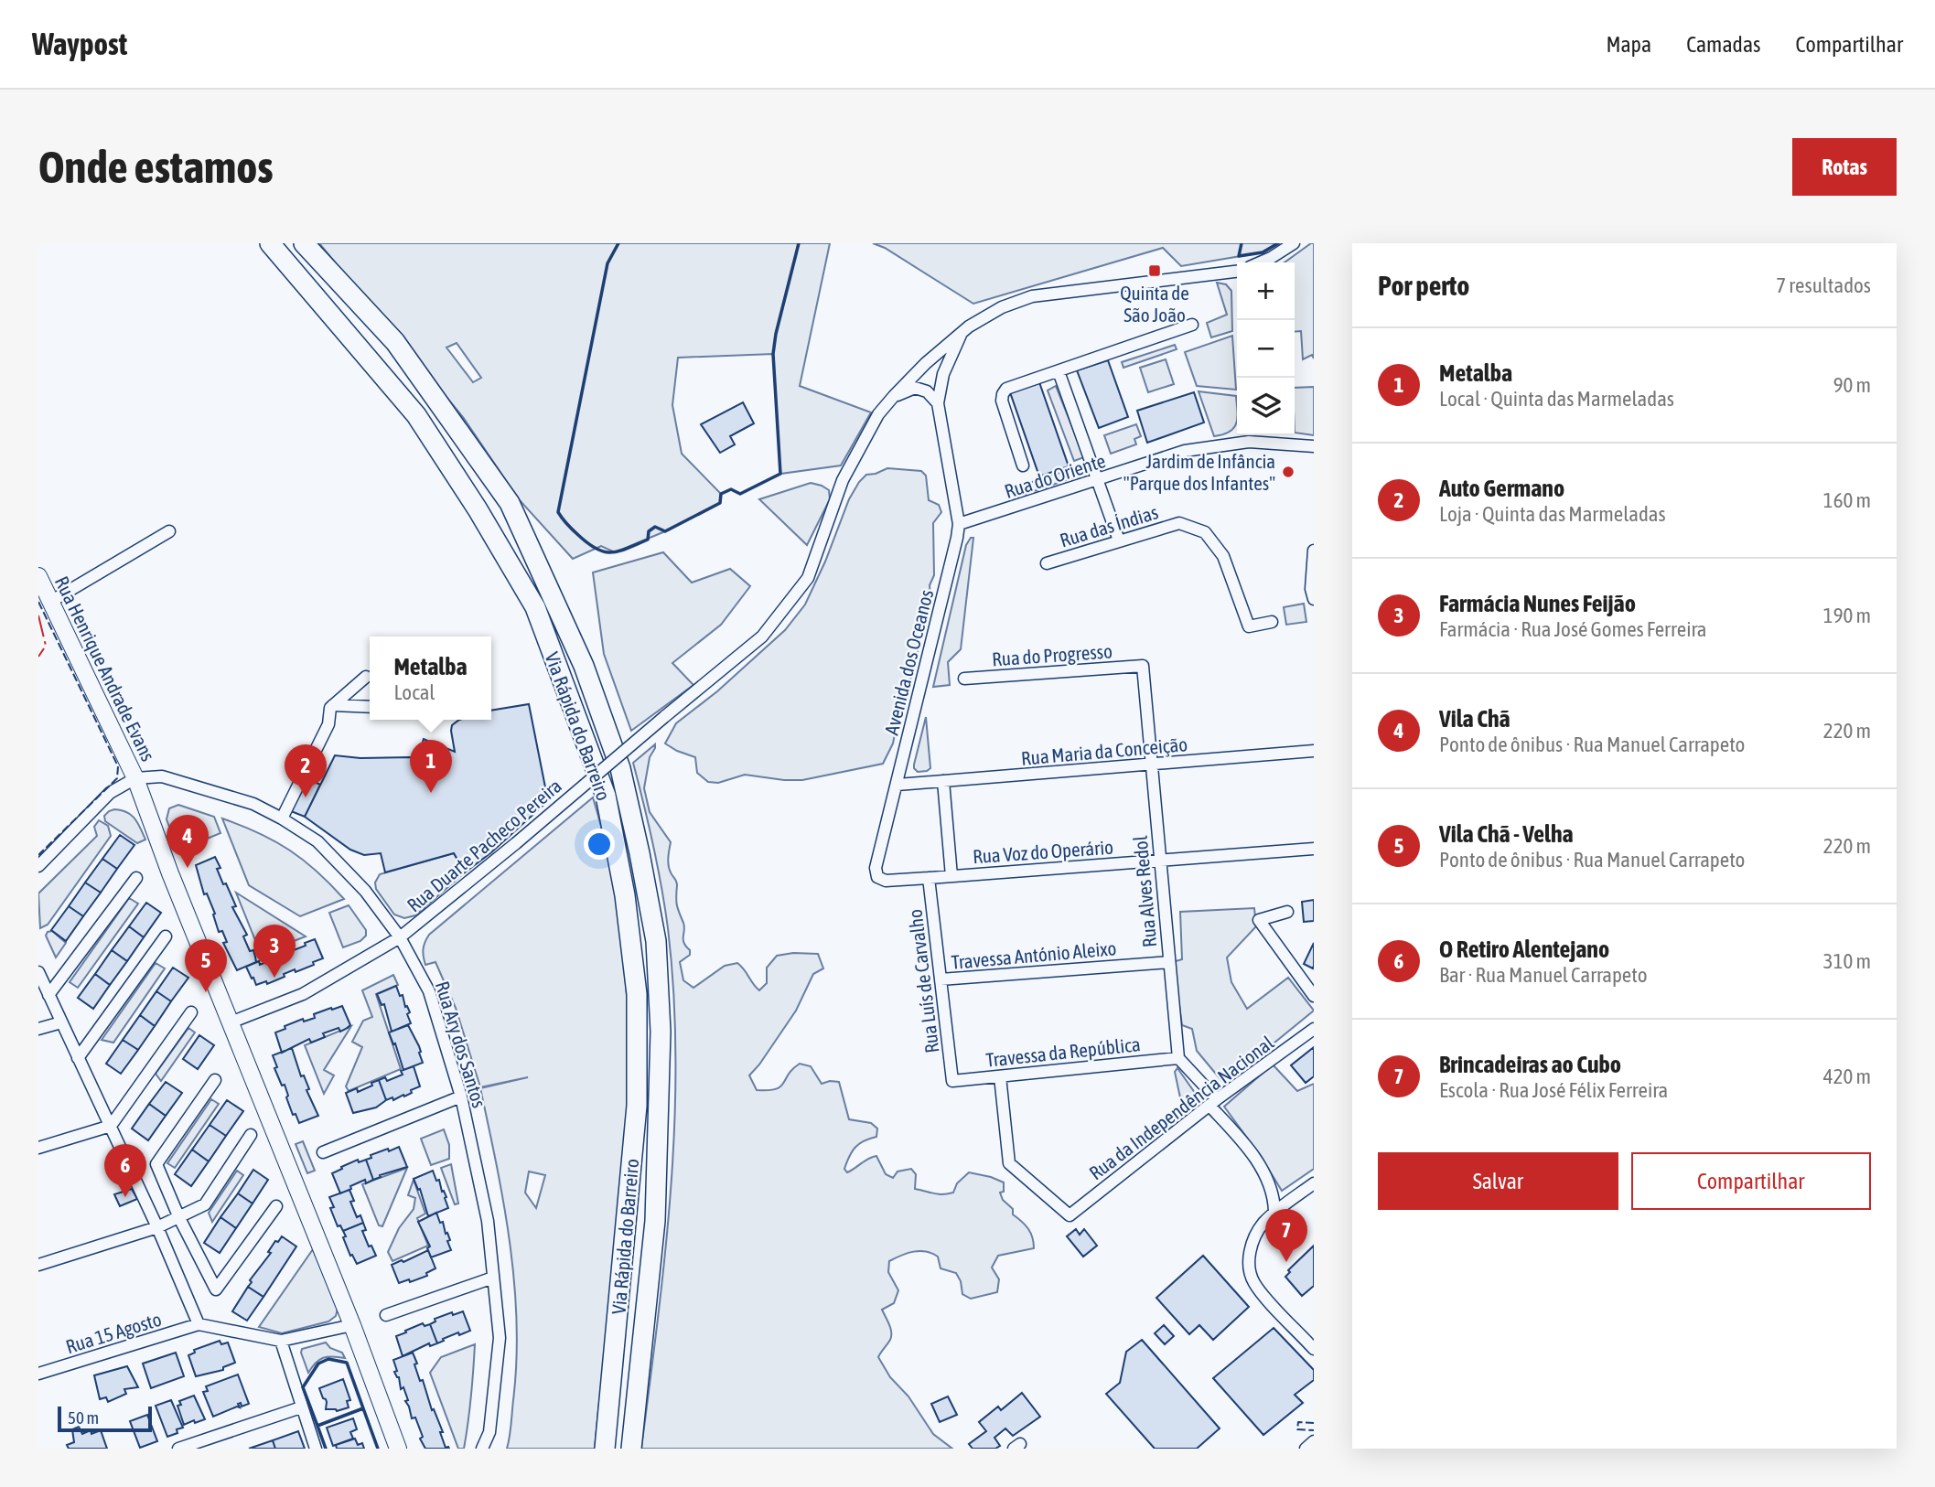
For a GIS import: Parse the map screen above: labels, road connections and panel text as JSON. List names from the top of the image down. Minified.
{"streets":{"highway":["Via Rápida do Barreiro"],"main road":["Rua Henrique Andrade Evans"],"street":["Rua do Oriente","Rua das Índias","Rua do Progresso","Avenida dos Oceanos","Rua Maria da Conceição","Rua Duarte Pacheco Pereira","Rua Voz do Operário","Rua Alves Redol","Travessa António Aleixo","Rua Luís de Carvalho","Rua Ary dos Santos","Travessa da República","Rua da Independência Nacional","Rua 15 Agosto"]},"crossings":[["Rua do Oriente","Avenida dos Oceanos"],["Rua do Progresso","Rua Alves Redol"],["Avenida dos Oceanos","Rua Maria da Conceição"],["Avenida dos Oceanos","Rua Duarte Pacheco Pereira"],["Avenida dos Oceanos","Rua Voz do Operário"],["Avenida dos Oceanos","Rua Luís de Carvalho"],["Rua Henrique Andrade Evans","Rua Duarte Pacheco Pereira"],["Rua Henrique Andrade Evans","Rua Ary dos Santos"],["Rua Maria da Conceição","Rua Alves Redol"],["Rua Duarte Pacheco Pereira","Rua Ary dos Santos"],["Rua Voz do Operário","Rua Alves Redol"],["Rua Voz do Operário","Rua Luís de Carvalho"],["Rua Alves Redol","Travessa António Aleixo"],["Rua Alves Redol","Travessa da República"],["Travessa António Aleixo","Rua Luís de Carvalho"],["Rua Luís de Carvalho","Travessa da República"],["Travessa da República","Rua da Independência Nacional"]],"places":{"transit":["Quinta de São João"],"other":["Jardim de Infância \"Parque dos Infantes\""]},"scale_bar":"50 m","page":{"header":"Waypost","nav":["Mapa","Camadas","Compartilhar"],"buttons":["Rotas",["Salvar","Compartilhar"]],"title":"Onde estamos","heading":["Por perto","7 resultados"],"map_buttons":["+","−"],"list":[{"mark":"1","name":"Metalba","note":"Local · Quinta das Marmeladas","value":"90 m"},{"mark":"2","name":"Auto Germano","note":"Loja · Quinta das Marmeladas","value":"160 m"},{"mark":"3","name":"Farmácia Nunes Feijão","note":"Farmácia · Rua José Gomes Ferreira","value":"190 m"},{"mark":"4","name":"Vila Chã","note":"Ponto de ônibus · Rua Manuel Carrapeto","value":"220 m"},{"mark":"5","name":"Vila Chã - Velha","note":"Ponto de ônibus · Rua Manuel Carrapeto","value":"220 m"},{"mark":"6","name":"O Retiro Alentejano","note":"Bar · Rua Manuel Carrapeto","value":"310 m"},{"mark":"7","name":"Brincadeiras ao Cubo","note":"Escola · Rua José Félix Ferreira","value":"420 m"}],"popup":["Metalba","Local"],"pins":["1","2","4","3","5","6","7"],"scale":"50 m"}}
